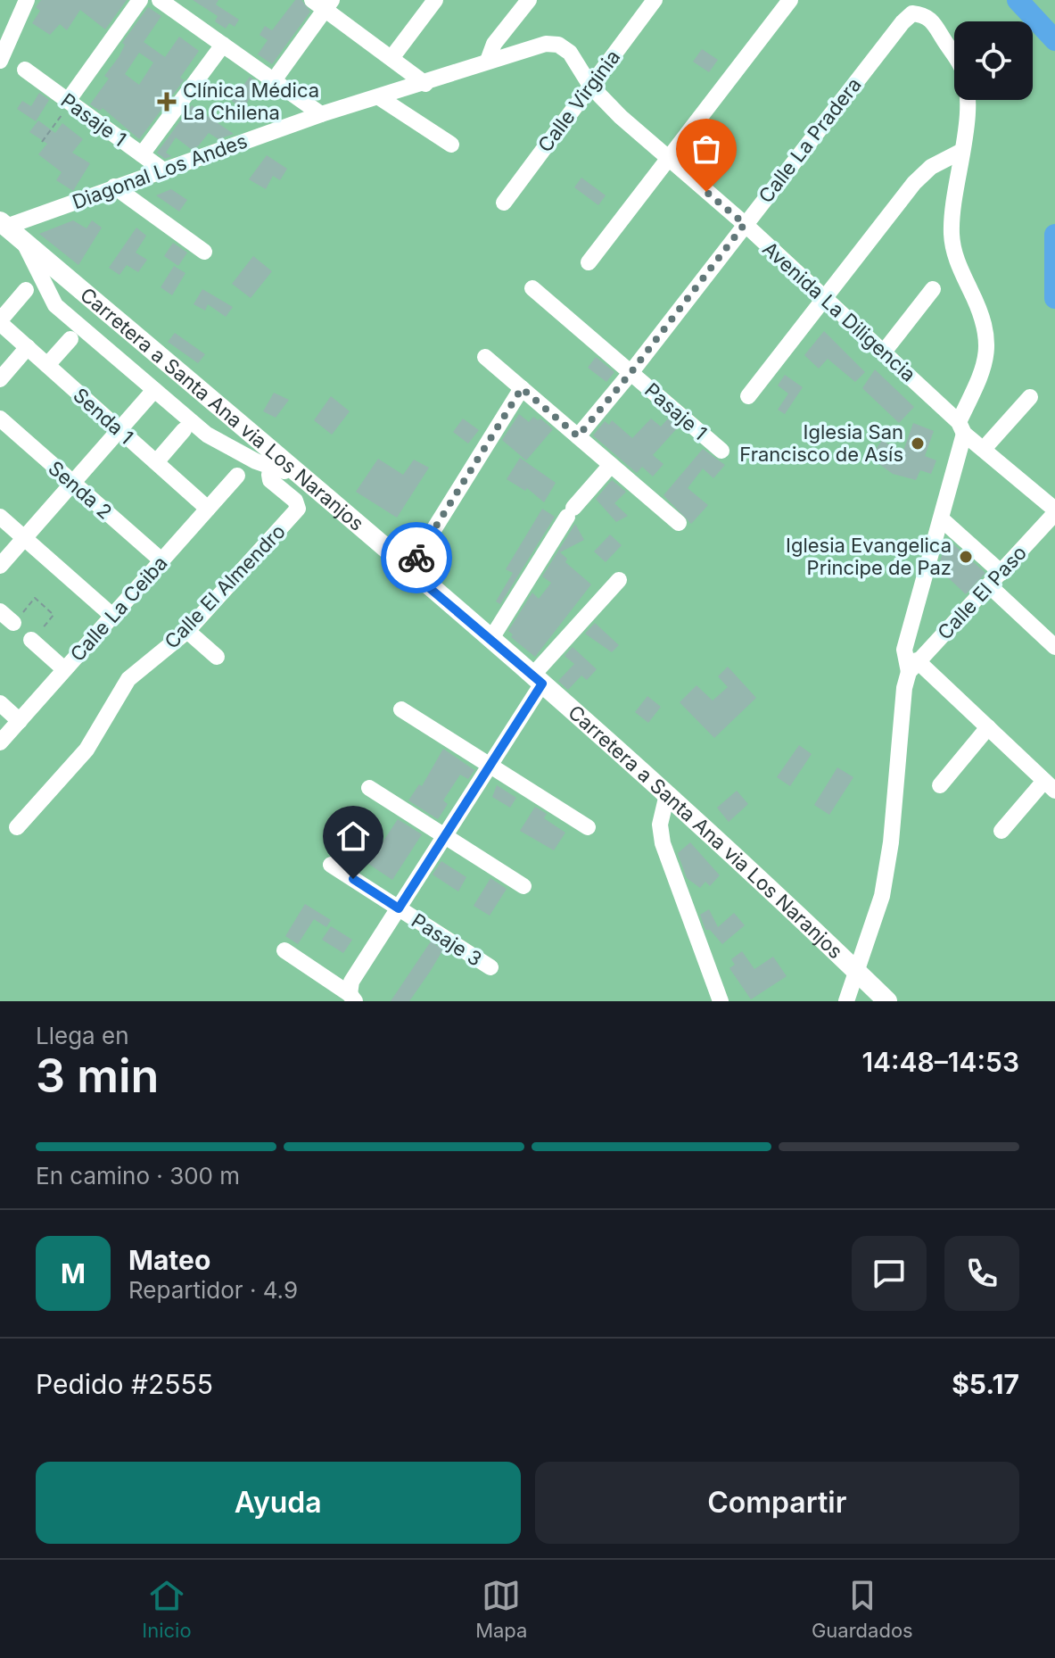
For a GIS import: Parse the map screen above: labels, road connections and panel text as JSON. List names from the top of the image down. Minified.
{"streets":{"main road":["Carretera a Santa Ana via Los Naranjos"],"street":["Calle Virginia","Pasaje 1","Calle La Pradera","Diagonal Los Andes","Avenida La Diligencia","Senda 1","Senda 2","Calle El Almendro","Calle El Paso","Calle La Ceiba","Pasaje 3"]},"crossings":[["Calle Virginia","Avenida La Diligencia"],["Pasaje 1","Calle La Pradera"],["Pasaje 1","Diagonal Los Andes"],["Calle La Pradera","Avenida La Diligencia"],["Diagonal Los Andes","Avenida La Diligencia"],["Diagonal Los Andes","Carretera a Santa Ana via Los Naranjos"],["Avenida La Diligencia","Calle El Paso"],["Senda 1","Calle La Ceiba"],["Senda 2","Calle La Ceiba"]],"places":{"health":["Clínica Médica La Chilena"],"other":["Iglesia San Francisco de Asís","Iglesia Evangelica Principe de Paz"]},"page":{"heading":["3 min","Llega en","14:48–14:53"],"panel":["Mateo","Repartidor · 4.9","Pedido #2555","$5.17"],"bar":"En camino · 300 m","round":"M","buttons":["Ayuda","Compartir"],"tabs":["Inicio","Mapa","Guardados"]}}
